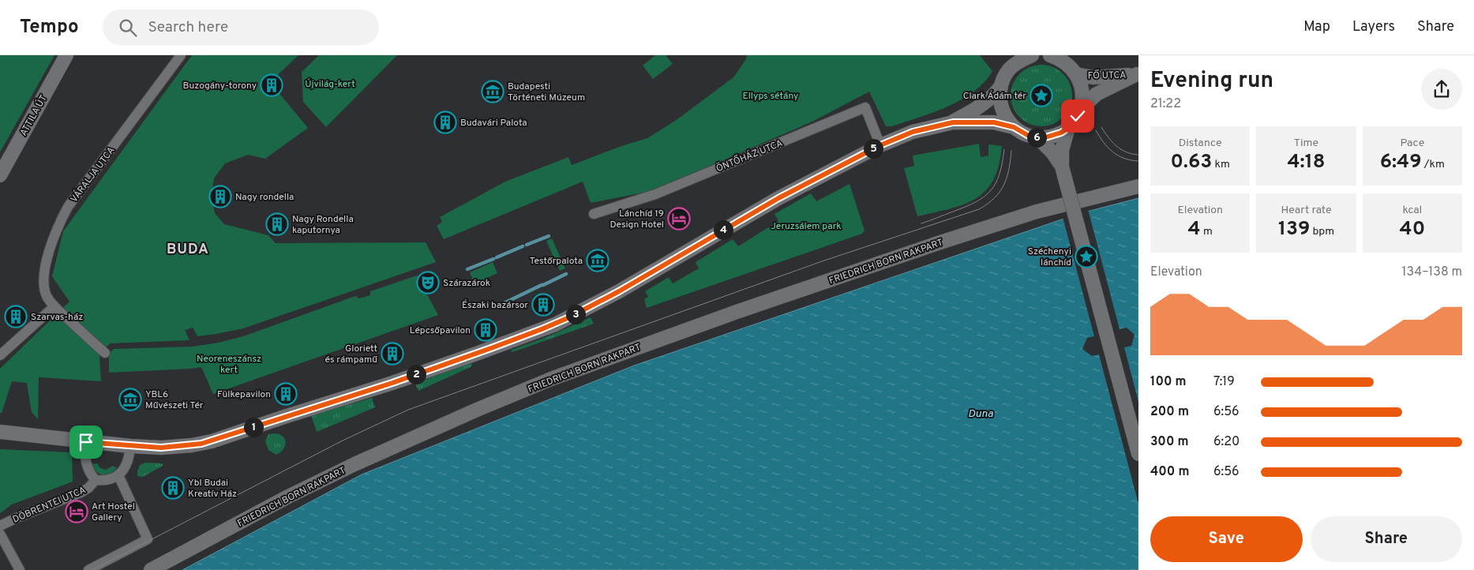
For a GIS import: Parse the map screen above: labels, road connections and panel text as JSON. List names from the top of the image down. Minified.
{"streets":{"street":["FŐ UTCA","ATTILA ÚT","ÖNTŐHÁZ UTCA","VÁRALJA UTCA","FRIEDRICH BORN RAKPART","DÖBRENTEI UTCA"]},"districts":["BUDA"],"water":["Duna"],"parks":["Újvilág-kert","Ellyps sétány","Jeruzsálem park","Neoreneszánsz kert"],"places":{"building":["Buzogány-torony","Budavári Palota","Nagy rondella","Nagy Rondella kaputornya","Északi bazársor","Szarvas-ház","Lépcsőpavilon","Gloriett és rámpamű","Fülkepavilon","Ybl Budai Kreatív Ház"],"museum":["Budapesti Történeti Múzeum","Testőrpalota","YBL6 Művészeti Tér"],"place":["Clark Ádám tér","Széchenyi lánchíd"],"hotel":["Lánchíd 19 Design Hotel","Art Hostel Gallery"],"theatre":["Szárazárok"]},"page":{"header":"Tempo","search":"Search here","nav":["Map","Layers","Share"],"heading":["Evening run","21:22"],"stats":[["Distance","0.63 km"],["Time","4:18"],["Pace","6:49 /km"],["Elevation","4 m"],["Heart rate","139 bpm"],["kcal","40"]],"pins":["6","5","4","3","2","1"],"chart":["Elevation","134–138 m"],"list":[{"name":"100 m","note":"7:19"},{"name":"200 m","note":"6:56"},{"name":"300 m","note":"6:20"},{"name":"400 m","note":"6:56"}],"buttons":["Save","Share"]}}
